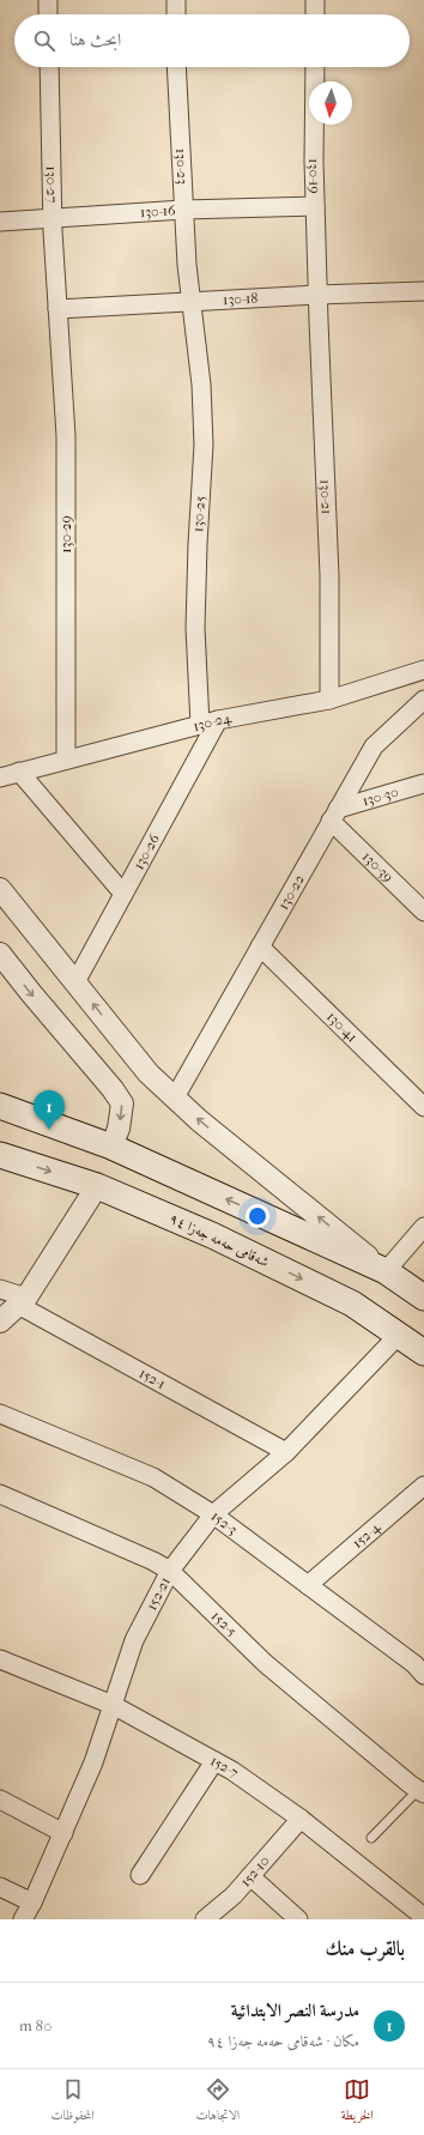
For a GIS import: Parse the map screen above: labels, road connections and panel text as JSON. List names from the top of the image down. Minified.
{"streets":{"main road":["شەقامی حەمە جەزا ٩٤"],"street":["130-23","130-19","130-27","130-16","130-18","130-21","130-25","130-29","130-24","130-30","130-26","130-39","130-22","130-41","152-1","152-3","152-4","152-21","152-5","152-7","152-10"]},"crossings":[["130-23","130-16"],["130-23","130-18"],["130-23","130-25"],["130-19","130-16"],["130-19","130-18"],["130-19","130-21"],["130-27","130-16"],["130-27","130-18"],["130-27","130-29"],["130-18","130-21"],["130-18","130-25"],["130-18","130-29"],["130-21","130-24"],["130-25","130-24"],["130-29","130-24"],["130-24","130-26"],["130-30","130-39"],["130-30","130-22"],["130-39","130-22"],["130-22","130-41"],["شەقامی حەمە جەزا ٩٤","152-21"],["152-1","152-21"],["152-3","152-4"],["152-3","152-21"],["152-21","152-5"],["152-21","152-7"],["152-7","152-10"]],"north":"bottom","page":{"search":"ابحث هنا","pins":"1","heading":"بالقرب منك","list":[{"mark":"1","name":"مدرسة النصر الابتدائية","note":"مكان · شەقامی حەمە جەزا ٩٤","value":"80 m"}],"nav":["الخريطة","الاتجاهات","المحفوظات"]}}
